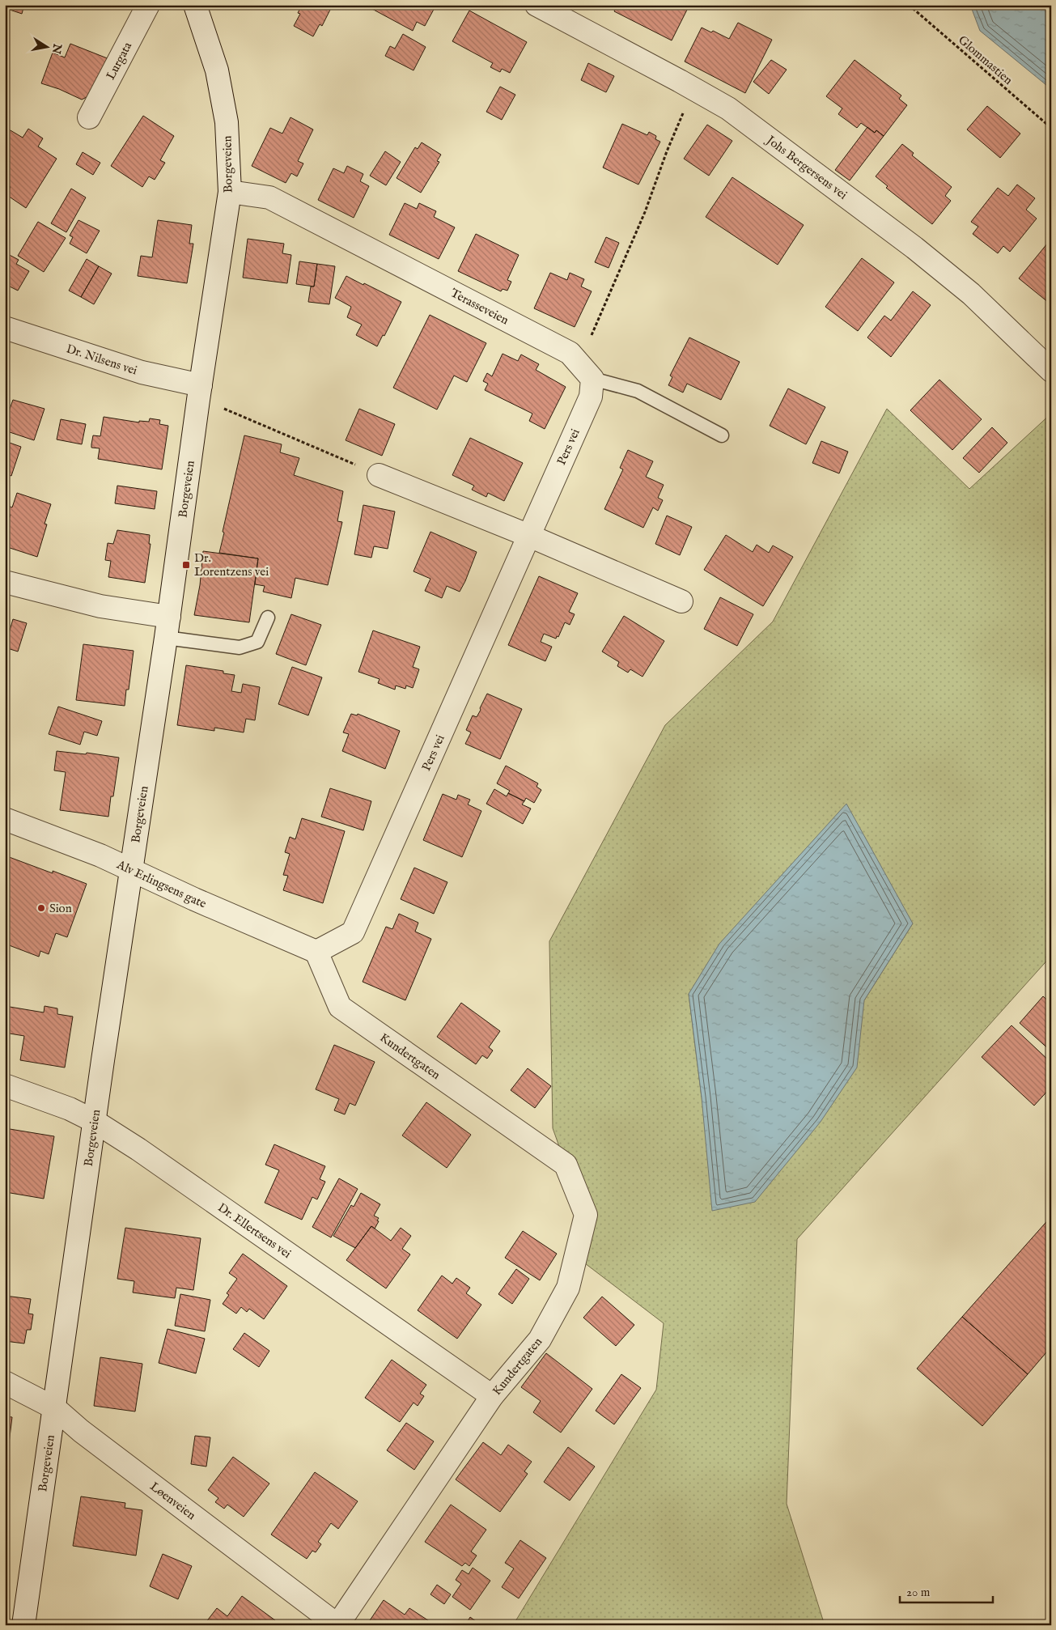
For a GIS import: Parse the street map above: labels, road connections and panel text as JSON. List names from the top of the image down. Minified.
{"streets":{"street":["Lurgata","Borgeveien","Johs Bergersens vei","Terasseveien","Dr. Nilsens vei","Pers vei","Alv Erlingsens gate","Kundertgaten","Dr. Ellertsens vei","Løenveien"],"path":["Glommastien"]},"crossings":[["Borgeveien","Terasseveien"],["Borgeveien","Dr. Nilsens vei"],["Borgeveien","Alv Erlingsens gate"],["Borgeveien","Dr. Ellertsens vei"],["Borgeveien","Løenveien"],["Terasseveien","Pers vei"],["Pers vei","Alv Erlingsens gate"],["Pers vei","Kundertgaten"],["Alv Erlingsens gate","Kundertgaten"],["Kundertgaten","Dr. Ellertsens vei"],["Kundertgaten","Løenveien"]],"places":{"transit":["Dr. Lorentzens vei"],"other":["Sion"]},"scale_bar":"20 m","north":"right"}
